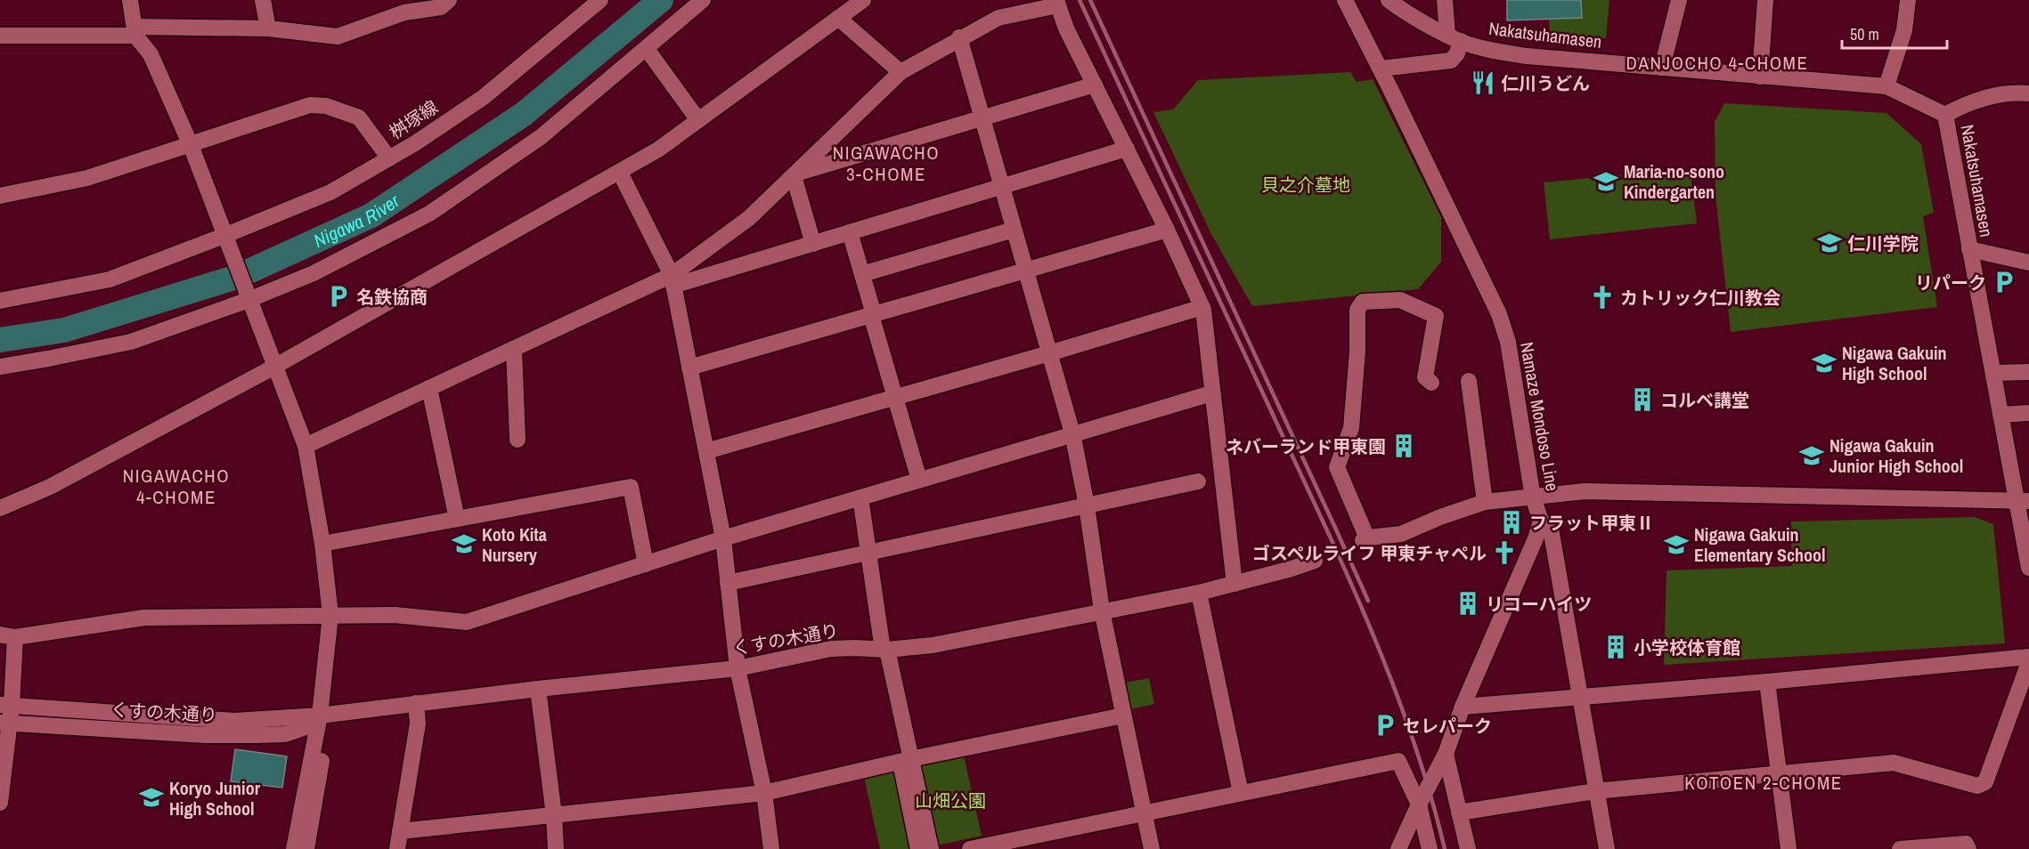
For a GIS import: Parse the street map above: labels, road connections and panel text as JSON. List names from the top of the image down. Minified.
{"streets":{"street":["Nakatsuhamasen","桝塚線","Namaze Mondoso Line","くすの木通り"]},"districts":["DANJOCHO 4-CHOME","NIGAWACHO 3-CHOME","NIGAWACHO 4-CHOME","KOTOEN 2-CHOME"],"water":["Nigawa River"],"parks":["貝之介墓地","山畑公園"],"places":{"restaurant":["仁川うどん"],"school or university":["Maria-no-sono Kindergarten","仁川学院","Nigawa Gakuin High School","Nigawa Gakuin Junior High School","Koto Kita Nursery","Nigawa Gakuin Elementary School","Koryo Junior High School"],"parking":["リパーク","名鉄協商","セレパーク"],"church":["カトリック仁川教会","ゴスペルライフ 甲東チャペル"],"building":["コルベ講堂","ネバーランド甲東園","フラット甲東Ⅱ","リコーハイツ","小学校体育館"]},"scale_bar":"50 m"}
